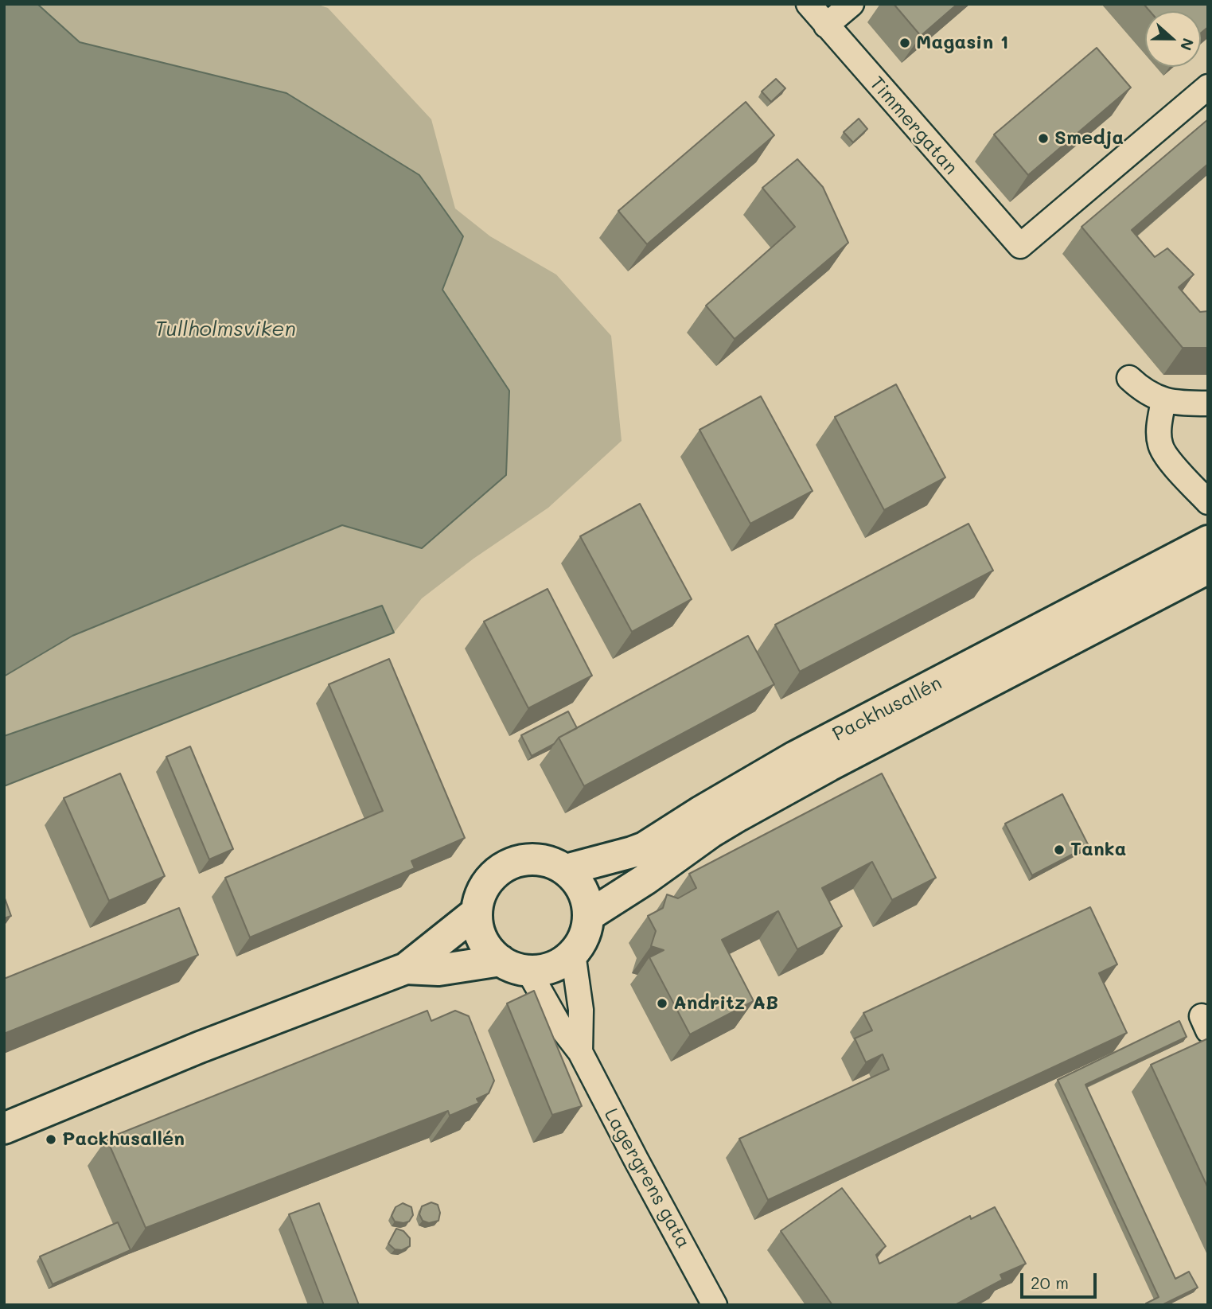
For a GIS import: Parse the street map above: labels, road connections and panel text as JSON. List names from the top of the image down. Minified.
{"streets":{"street":["Timmergatan","Packhusallén","Lagergrens gata"]},"crossings":[["Packhusallén","Lagergrens gata"]],"water":["Tullholmsviken"],"places":["Magasin 1","Smedja","Tanka","Andritz AB","Packhusallén"],"scale_bar":"20 m","north":"right"}
